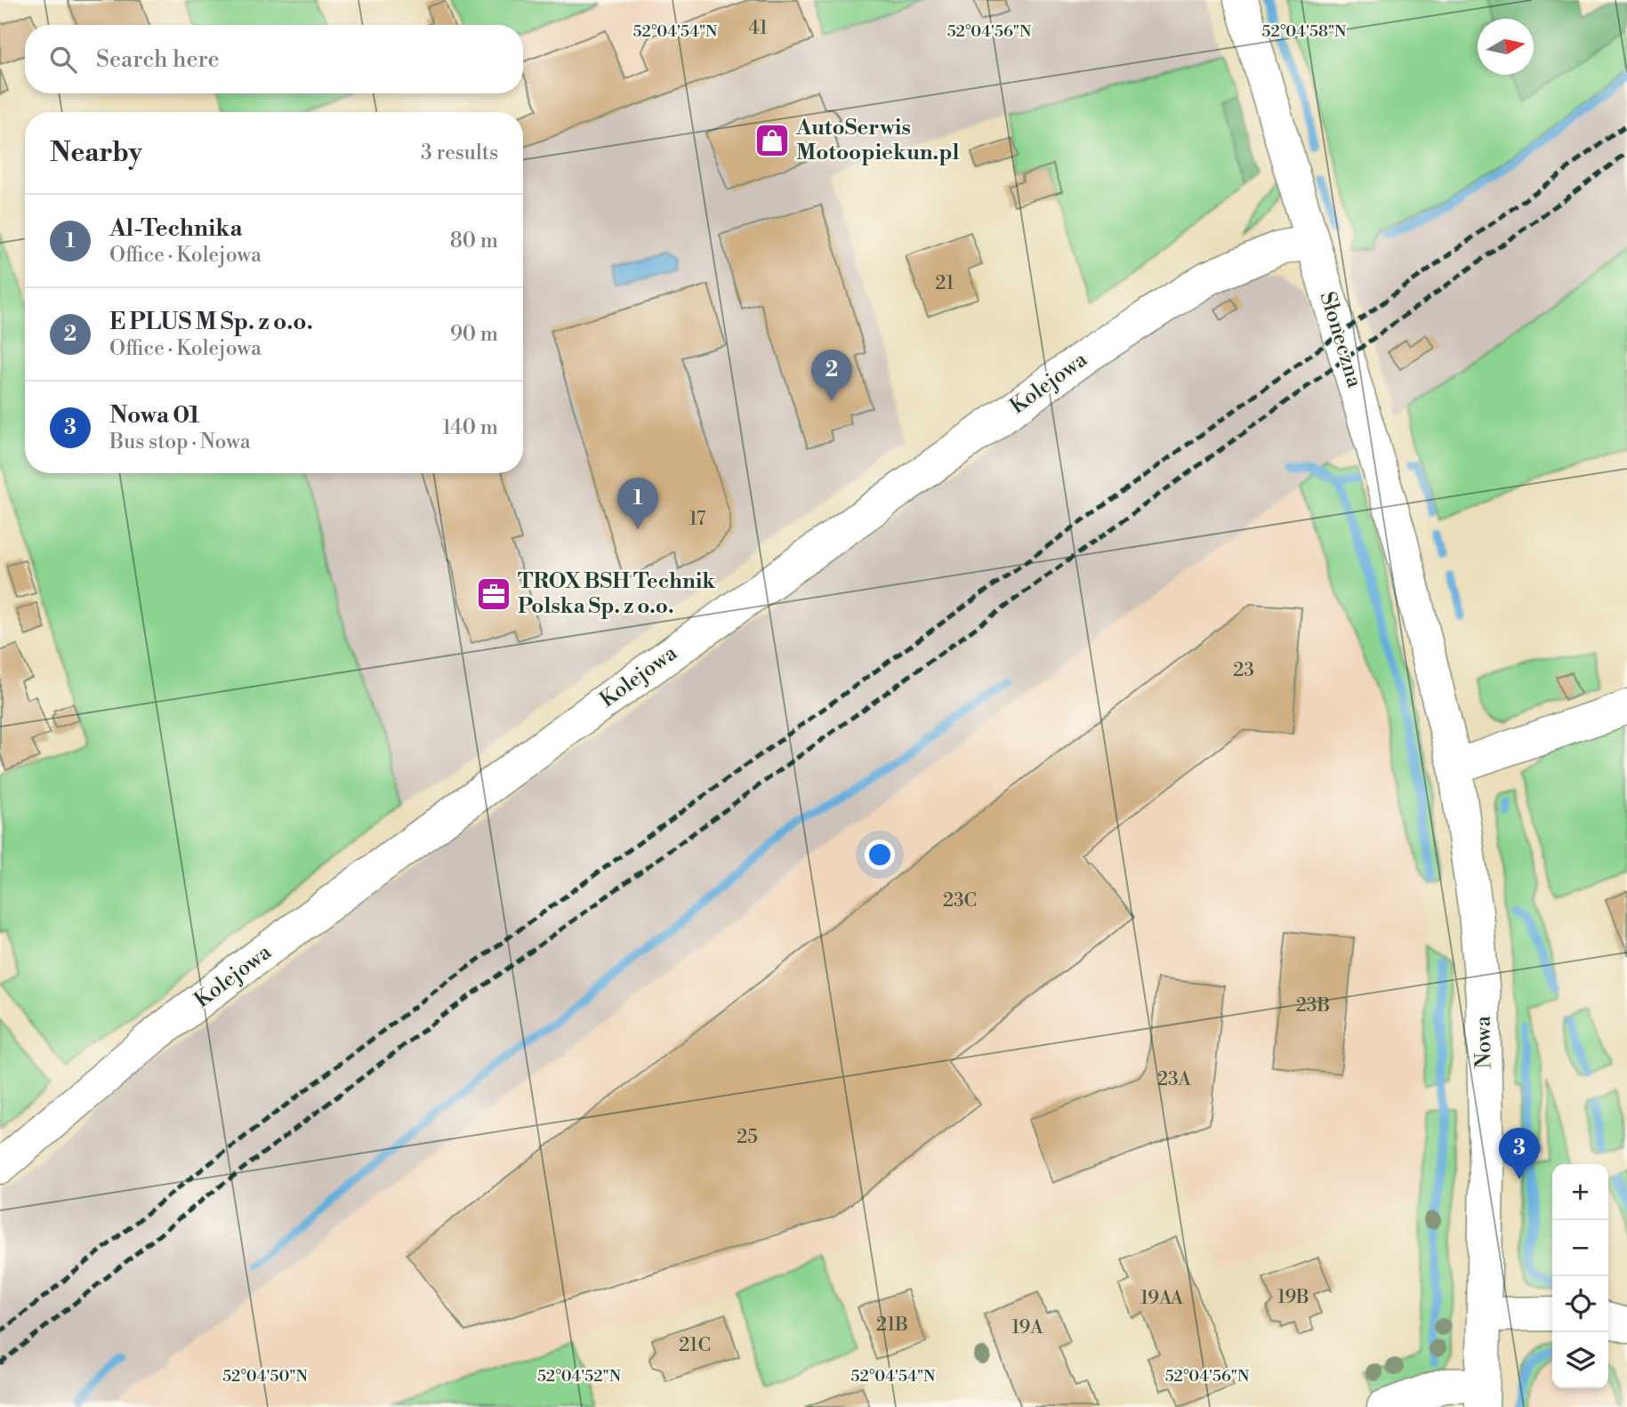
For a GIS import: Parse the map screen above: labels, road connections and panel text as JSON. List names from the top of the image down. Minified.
{"streets":{"street":["Słoneczna","Kolejowa","Nowa"]},"crossings":[["Słoneczna","Kolejowa"],["Słoneczna","Nowa"]],"places":{"shop":["AutoSerwis Motoopiekun.pl"],"office":["TROX BSH Technik Polska Sp. z o.o."]},"house_numbers":["41","21","17","23","23C","23B","23A","25","19B","19AA","21B","19A","21C"],"north":"right","page":{"search":"Search here","heading":["Nearby","3 results"],"list":[{"mark":"1","name":"Al-Technika","note":"Office · Kolejowa","value":"80 m"},{"mark":"2","name":"E PLUS M Sp. z o.o.","note":"Office · Kolejowa","value":"90 m"},{"mark":"3","name":"Nowa 01","note":"Bus stop · Nowa","value":"140 m"}],"pins":["2","1","3"],"map_buttons":["+","−"]},"coordinates":["52°04'54\"N","52°04'56\"N","52°04'58\"N","52°04'50\"N","52°04'52\"N"]}
